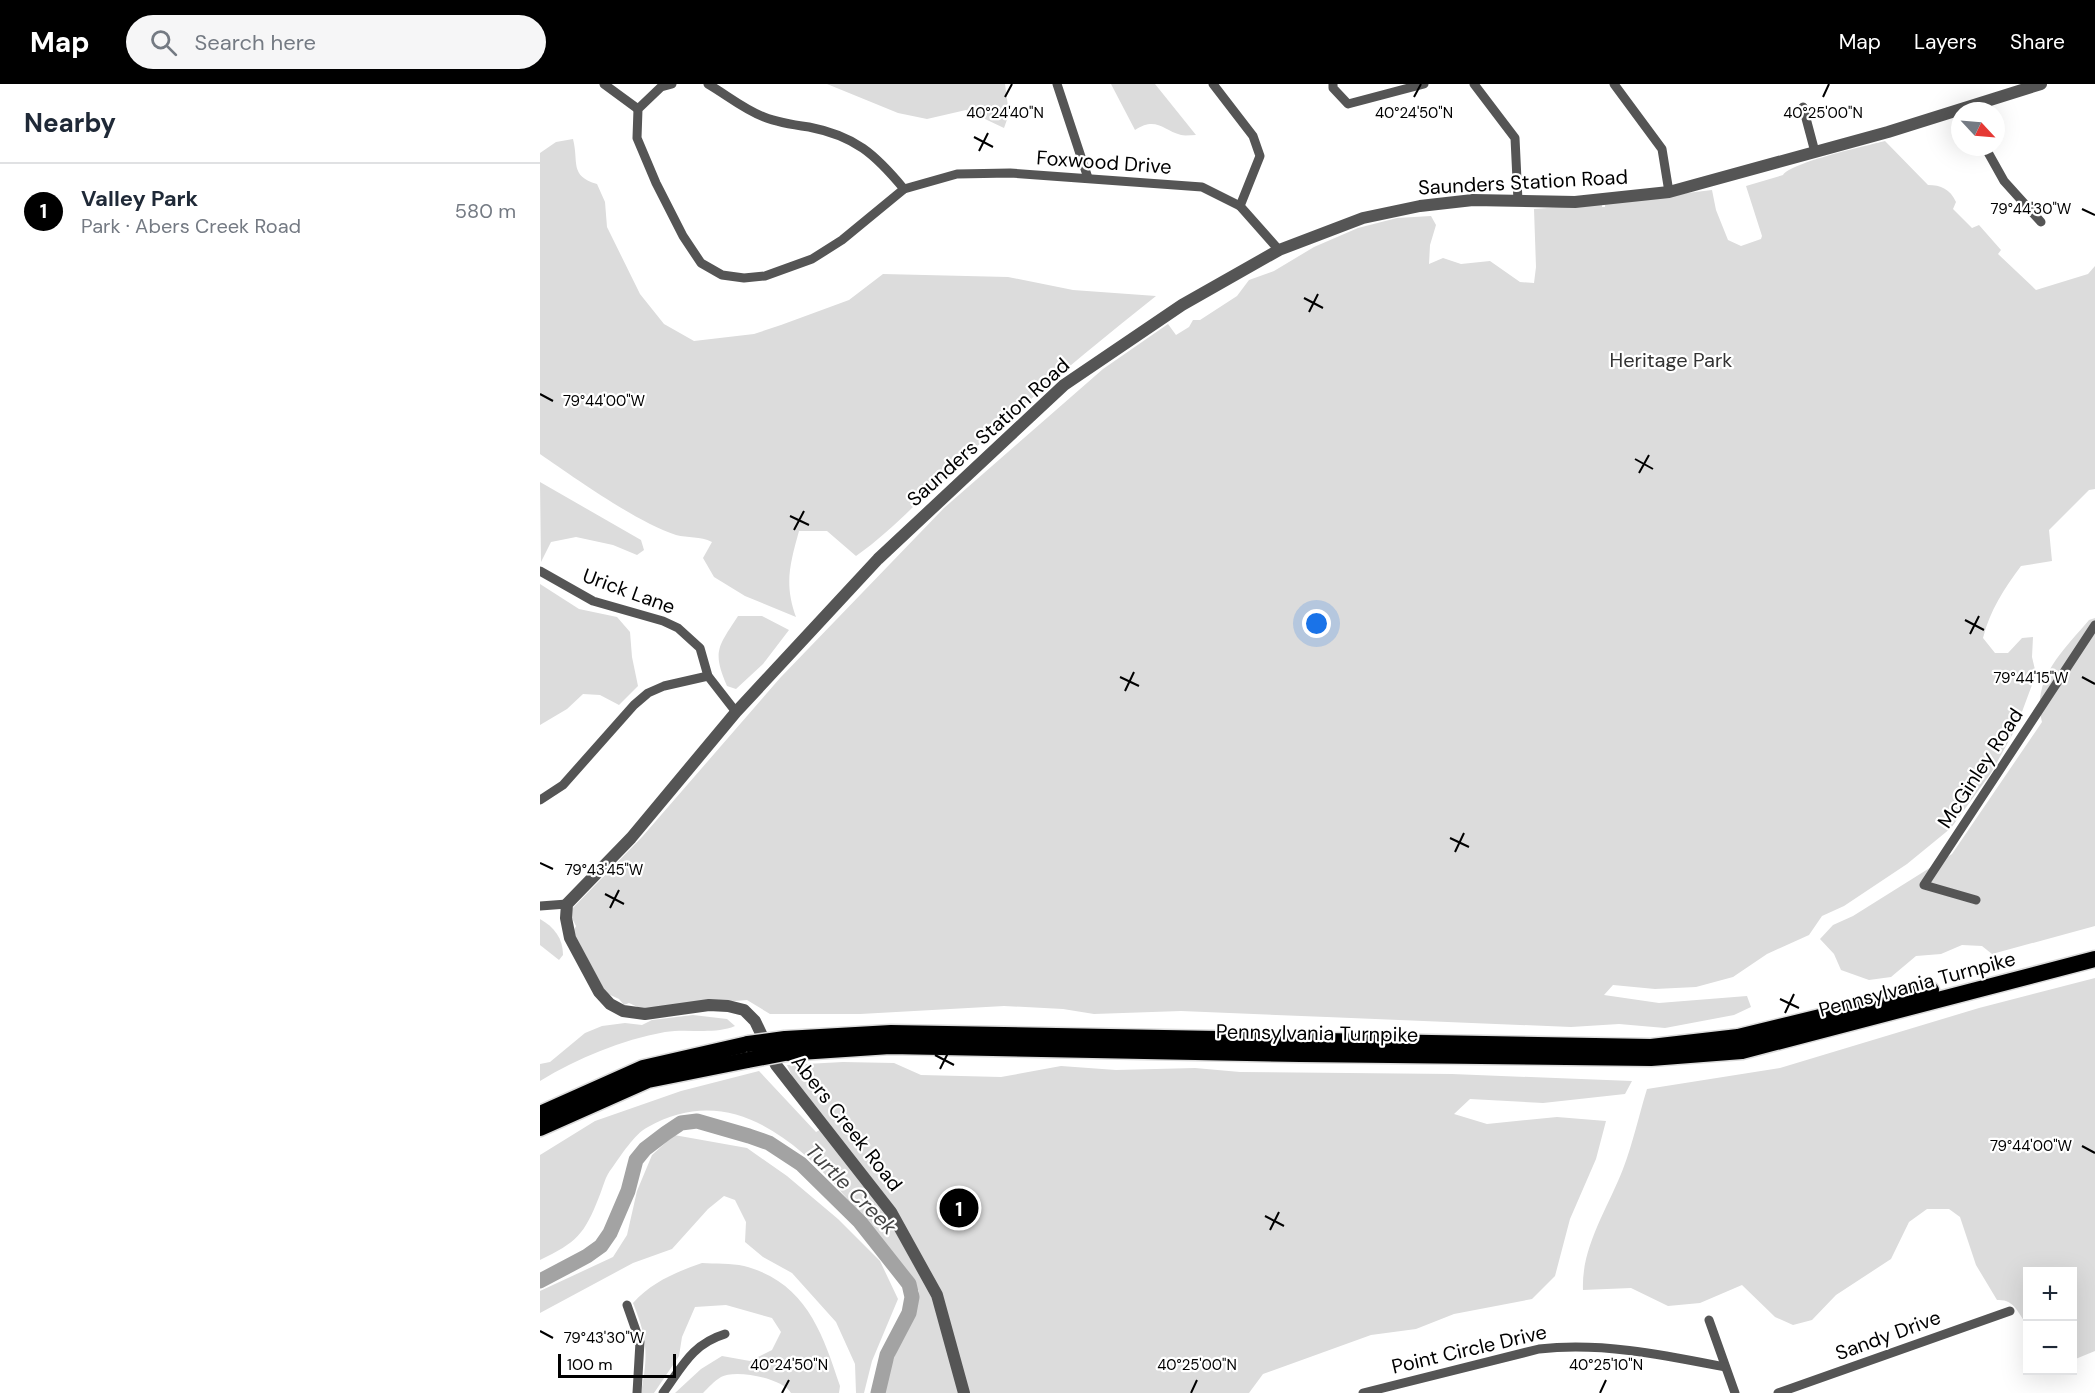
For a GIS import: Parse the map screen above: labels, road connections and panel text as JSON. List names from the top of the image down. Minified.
{"streets":{"highway":["Pennsylvania Turnpike"],"street":["Foxwood Drive","Saunders Station Road","Urick Lane","McGinley Road","Abers Creek Road","Sandy Drive","Point Circle Drive"]},"crossings":[["Foxwood Drive","Saunders Station Road"],["Saunders Station Road","Urick Lane"],["Saunders Station Road","Abers Creek Road"]],"water":["Turtle Creek"],"parks":["Heritage Park"],"scale_bar":"100 m","north":"bottom right","page":{"header":"Map","search":"Search here","nav":["Map","Layers","Share"],"heading":"Nearby","list":[{"mark":"1","name":"Valley Park","note":"Park · Abers Creek Road","value":"580 m"}],"pins":"1","map_buttons":["+","−"],"scale":"100 m"},"coordinates":["40°24'40\"N","40°24'50\"N","40°25'00\"N","79°44'30\"W","79°44'00\"W","79°44'15\"W","79°43'45\"W","79°43'30\"W","40°25'10\"N"]}
